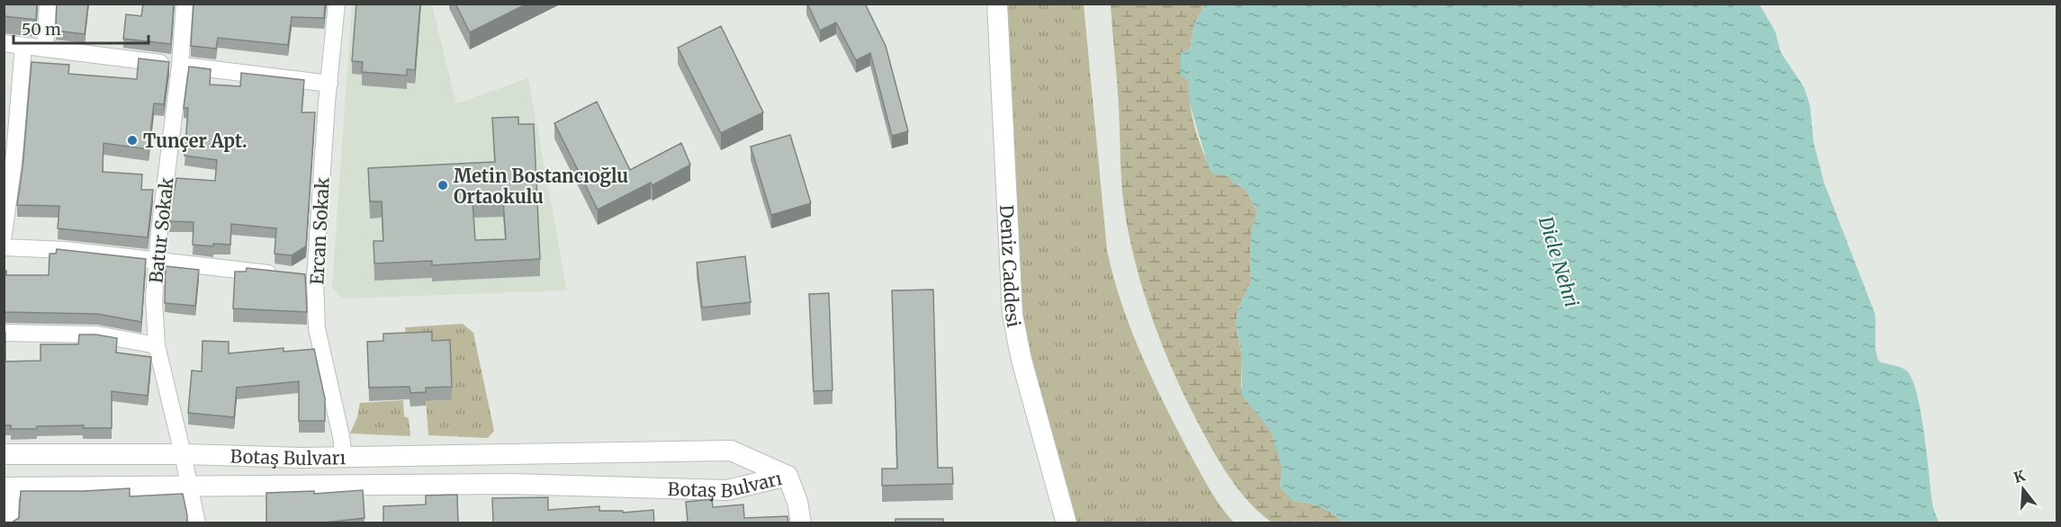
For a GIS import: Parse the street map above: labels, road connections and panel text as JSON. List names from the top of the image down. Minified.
{"streets":{"street":["Batur Sokak","Ercan Sokak","Deniz Caddesi","Botaş Bulvarı"]},"crossings":[["Batur Sokak","Botaş Bulvarı"],["Ercan Sokak","Botaş Bulvarı"]],"water":["Dicle Nehri"],"places":["Tunçer Apt.","Metin Bostancıoğlu Ortaokulu"],"scale_bar":"50 m","north":"top"}
